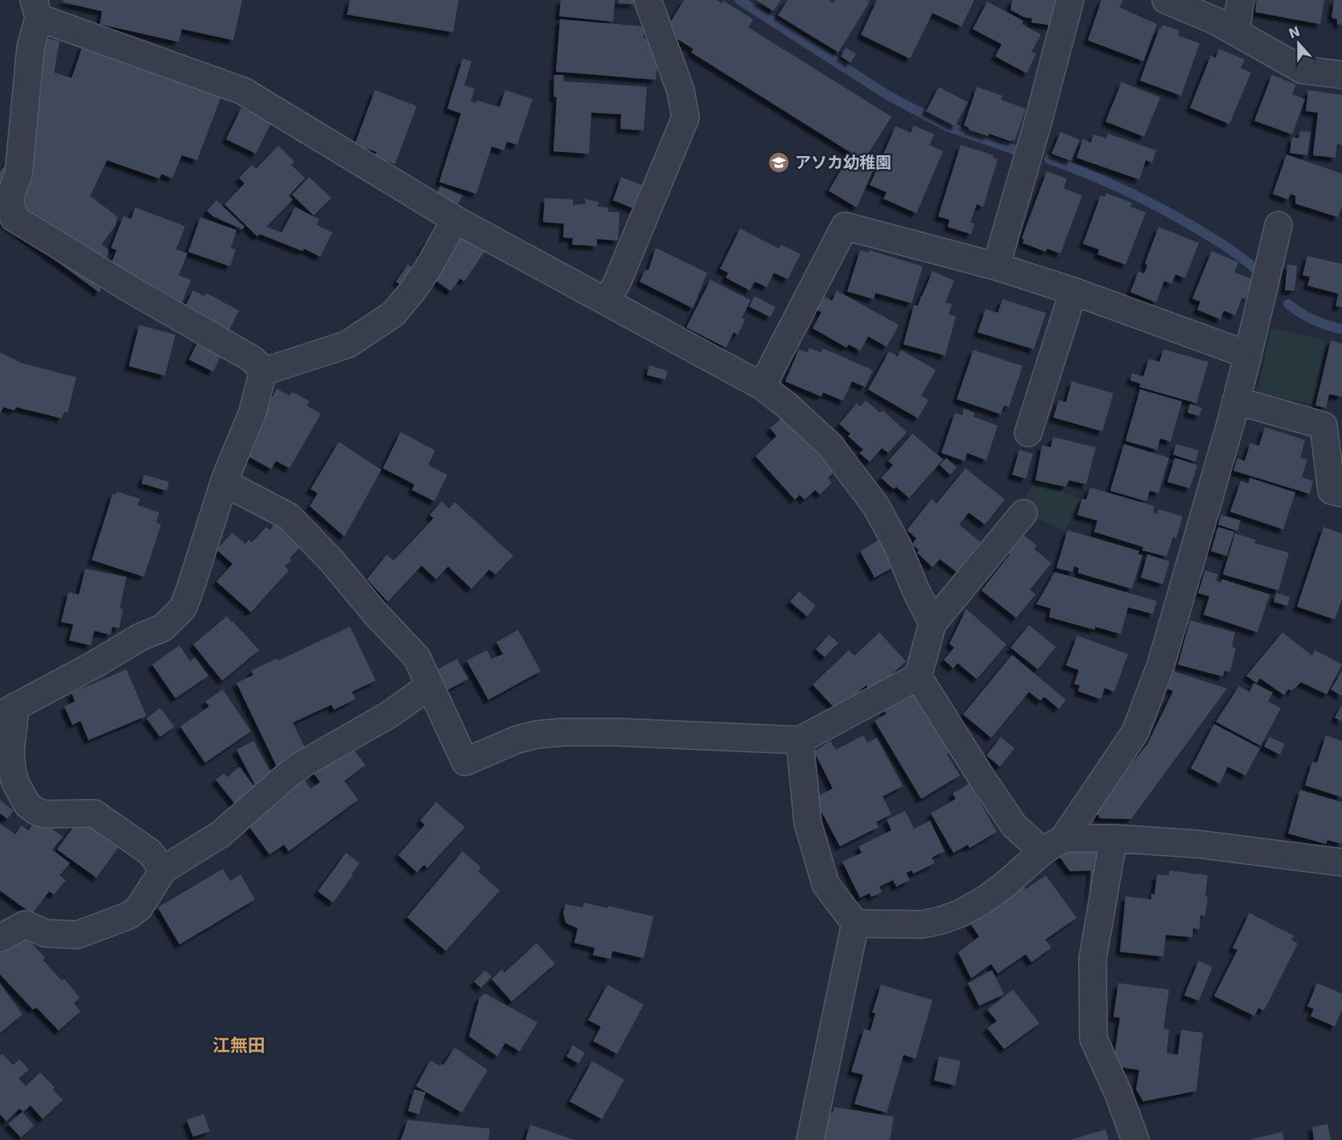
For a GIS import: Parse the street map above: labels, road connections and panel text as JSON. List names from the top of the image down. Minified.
{"districts":["江無田"],"places":{"school or university":["アソカ幼稚園"]},"north":"top"}
